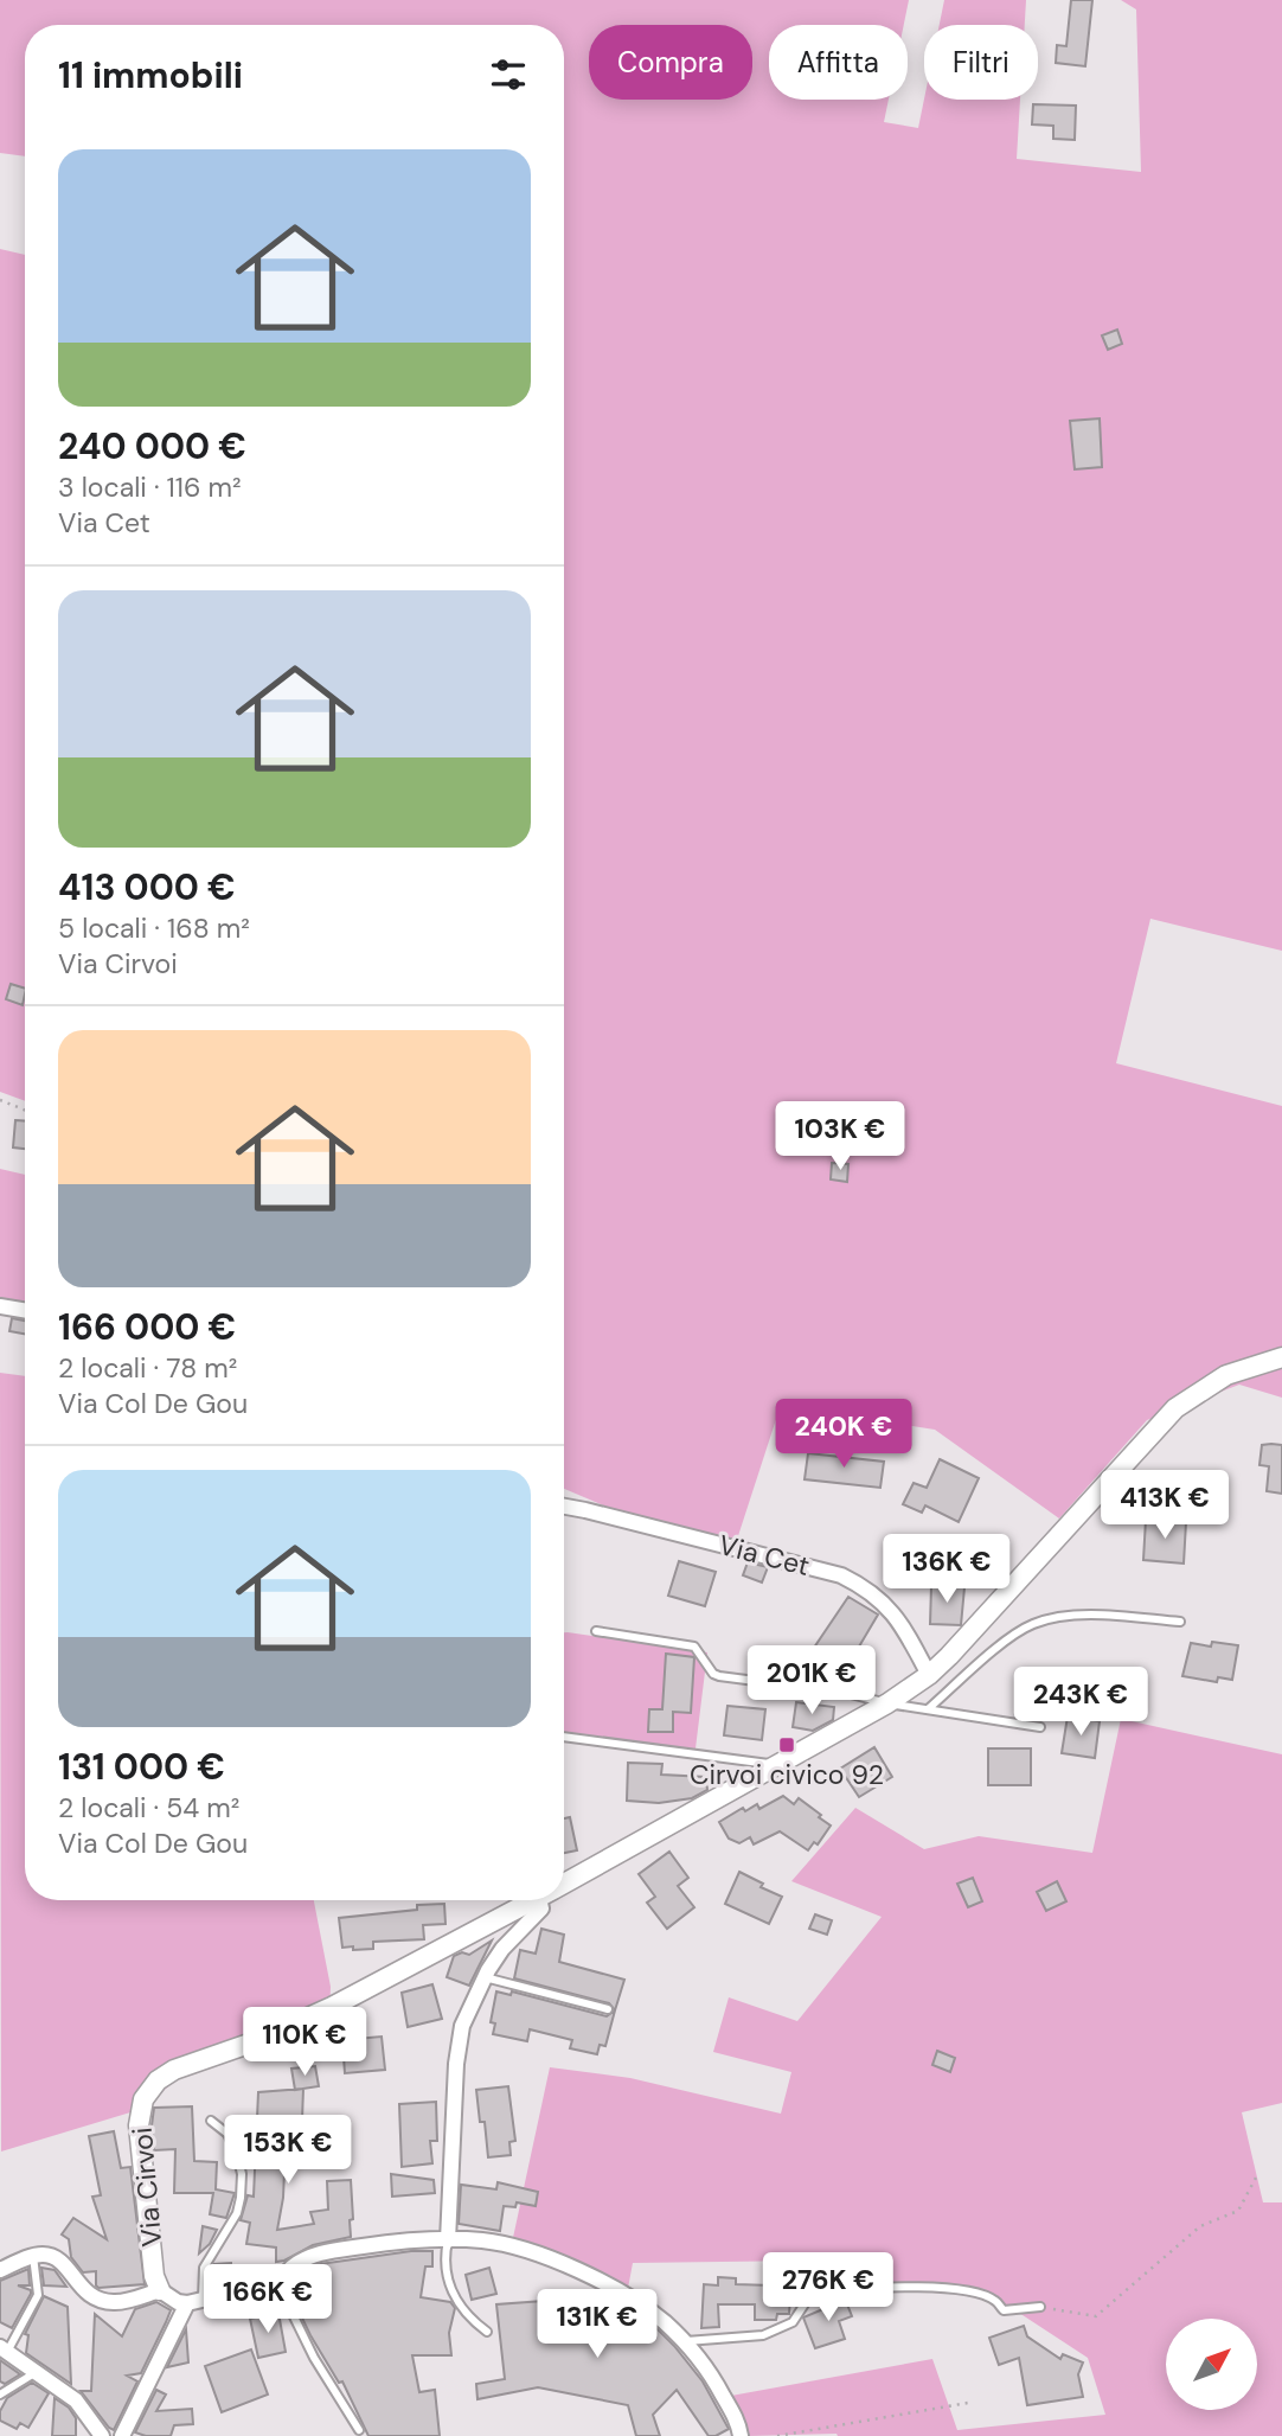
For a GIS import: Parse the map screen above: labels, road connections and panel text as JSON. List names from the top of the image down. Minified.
{"streets":{"street":["Via Cet","Via Cirvoi"]},"crossings":[["Via Cet","Via Cirvoi"]],"places":{"transit":["Cirvoi civico 92"]},"north":"top right","page":{"chip":["Compra","Affitta","Filtri"],"heading":"11 immobili","list":[{"name":"240 000 €","note":"3 locali · 116 m² · Via Cet"},{"name":"413 000 €","note":"5 locali · 168 m² · Via Cirvoi"},{"name":"166 000 €","note":"2 locali · 78 m² · Via Col De Gou"},{"name":"131 000 €","note":"2 locali · 54 m² · Via Col De Gou"}],"price":["103K €","240K €","413K €","136K €","201K €","243K €","110K €","153K €","276K €","166K €","131K €"]}}
